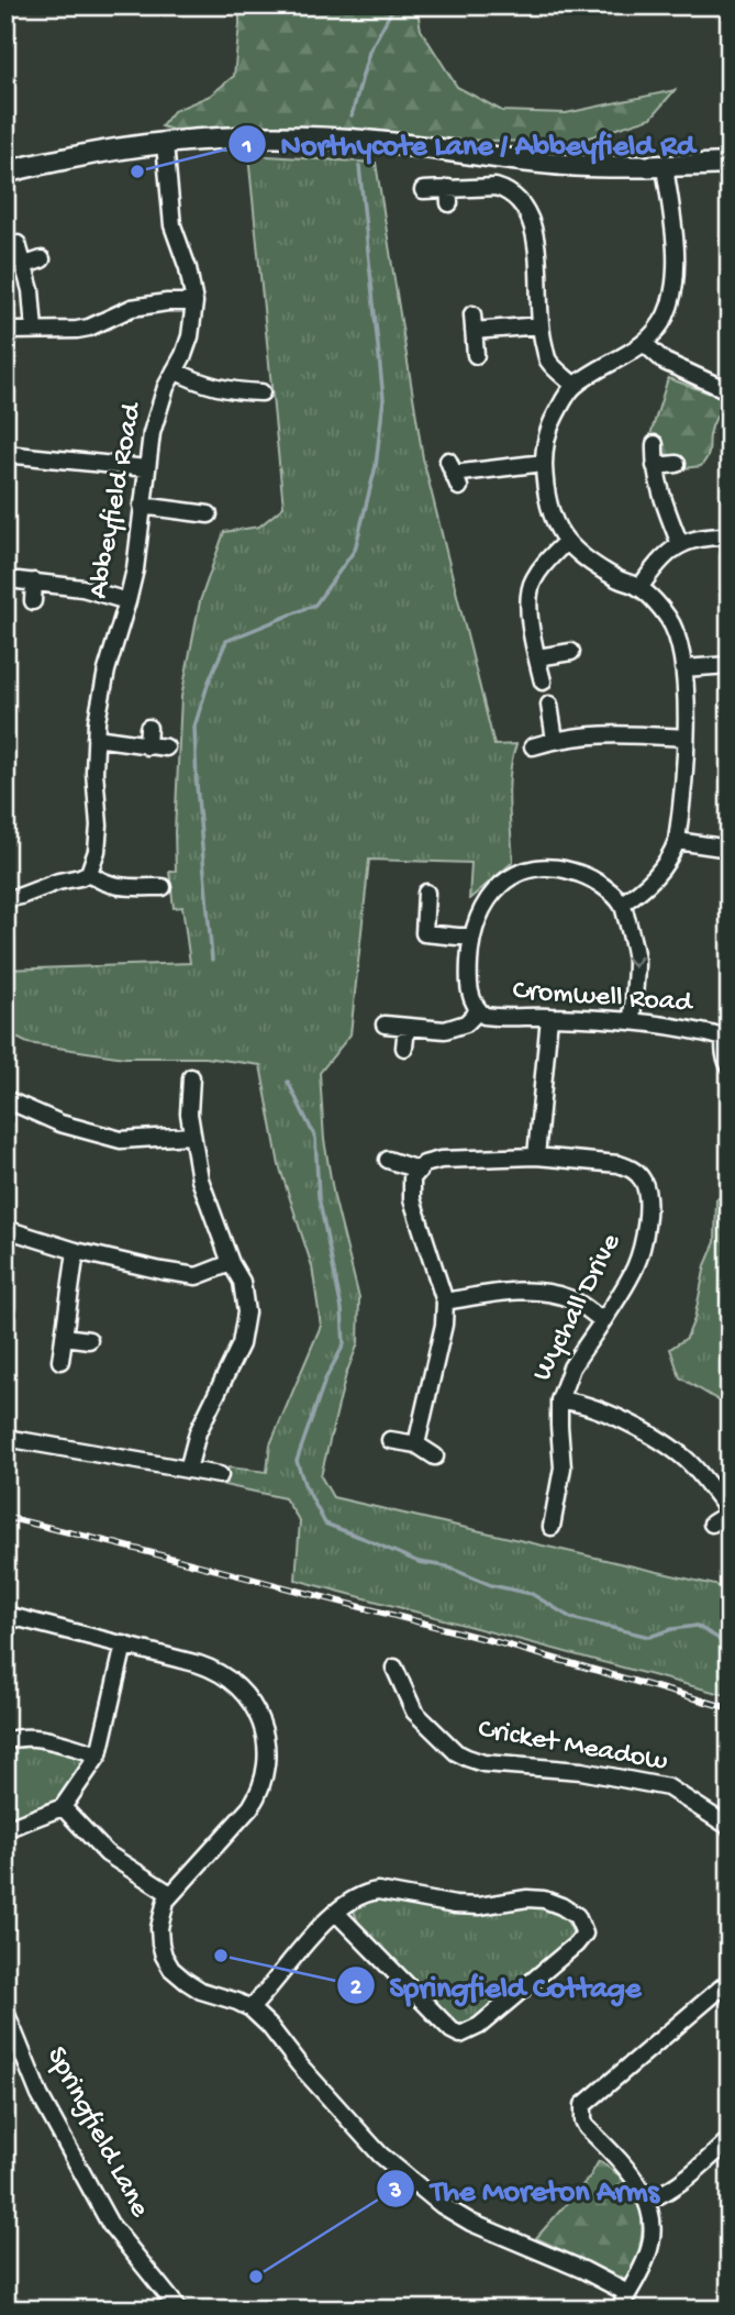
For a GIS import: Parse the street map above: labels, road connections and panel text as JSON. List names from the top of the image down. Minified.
{"streets":{"street":["Abbeyfield Road","Cromwell Road","Wychall Drive","Cricket Meadow","Springfield Lane"]},"places":["Northycote Lane / Abbeyfield Rd","Springfield Cottage","The Moreton Arms"]}
